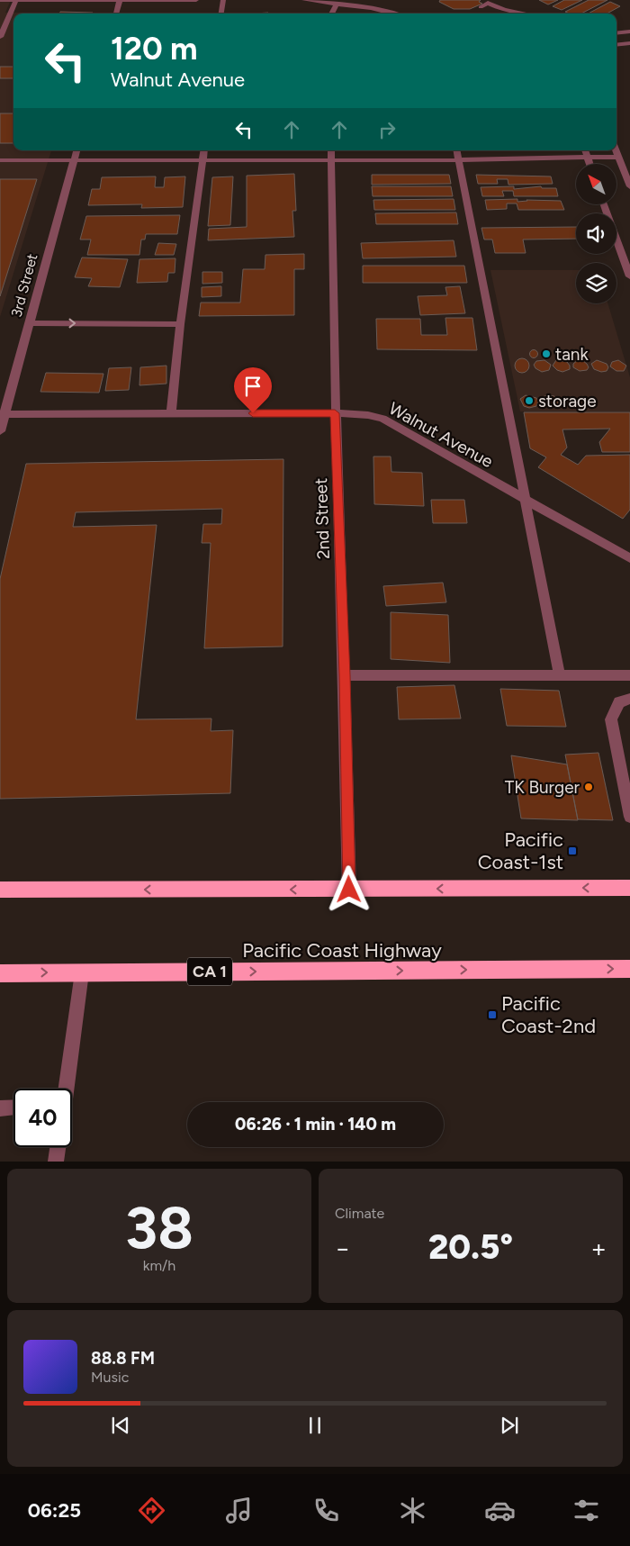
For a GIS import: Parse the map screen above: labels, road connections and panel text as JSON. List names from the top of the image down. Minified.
{"streets":{"highway":["Pacific Coast Highway","CA 1"],"street":["3rd Street","Walnut Avenue","2nd Street"]},"crossings":[["3rd Street","Walnut Avenue"],["Walnut Avenue","2nd Street"]],"places":{"other":["tank","storage","TK Burger"],"transit":["Pacific Coast-1st","Pacific Coast-2nd"]},"north":"top left","page":{"turn":["120 m","Walnut Avenue"],"limit":"40","trip":"06:26 · 1 min · 140 m","tile":[["38","km/h"],"Climate"],"heat":["−","20.5°","+"],"song":["88.8 FM","Music"],"tabs":"06:25"}}
